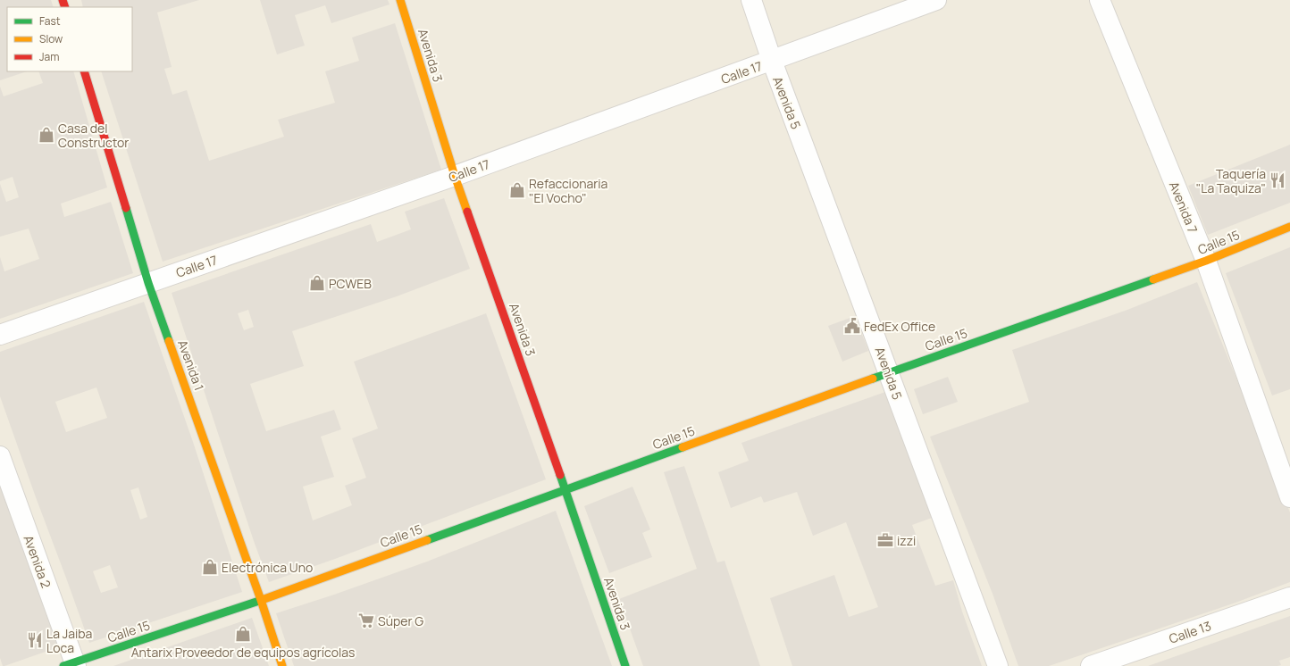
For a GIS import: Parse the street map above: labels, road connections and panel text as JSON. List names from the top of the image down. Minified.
{"streets":{"main road":["Avenida 3","Calle 15","Avenida 1"],"street":["Calle 17","Avenida 5","Avenida 7","Avenida 2","Calle 13"]},"crossings":[["Avenida 3","Calle 17"],["Avenida 3","Calle 15"],["Calle 17","Avenida 5"],["Calle 17","Avenida 1"],["Avenida 5","Calle 15"],["Avenida 7","Calle 15"],["Calle 15","Avenida 1"],["Calle 15","Avenida 2"]],"places":{"shop":["Casa del Constructor","Refaccionaria \"El Vocho\"","PCWEB","Electrónica Uno","Antarix Proveedor de equipos agrícolas"],"restaurant":["Taquería \"La Taquiza\"","La Jaiba Loca"],"public building":["FedEx Office"],"office":["izzi"],"supermarket":["Súper G"]},"legend":["Fast","Slow","Jam"]}
